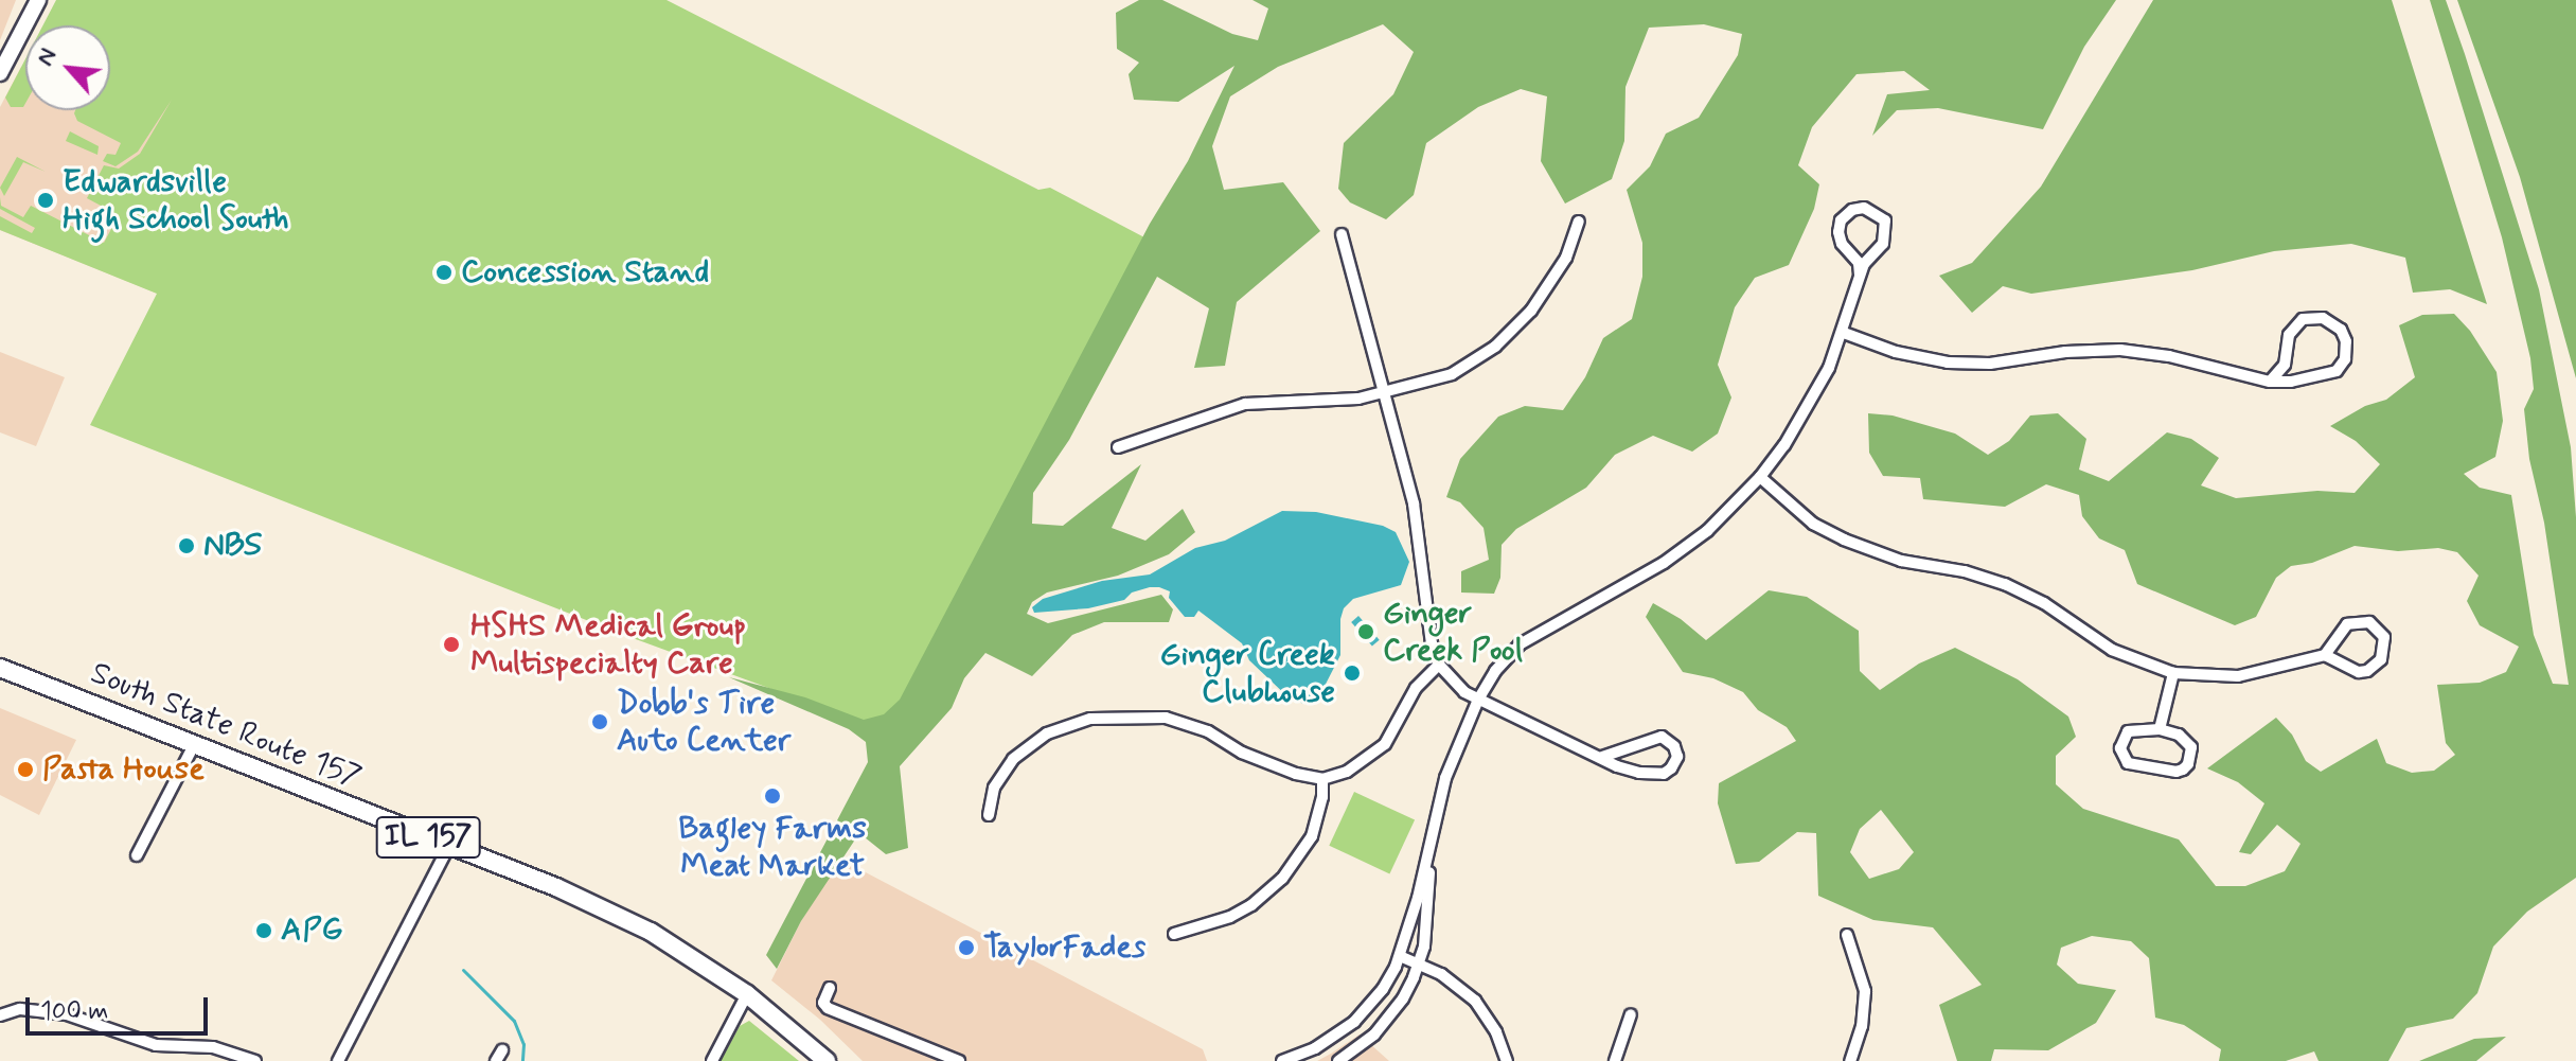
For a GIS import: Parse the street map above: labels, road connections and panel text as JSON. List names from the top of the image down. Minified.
{"streets":{"main road":["South State Route 157","IL 157"]},"places":["Edwardsville High School South","Concession Stand","NBS","Ginger Creek Pool","HSHS Medical Group Multispecialty Care","Ginger Creek Clubhouse","Dobb's Tire Auto Center","Pasta House","Bagley Farms Meat Market","APG","TaylorFades"],"scale_bar":"100 m","north":"top left"}
